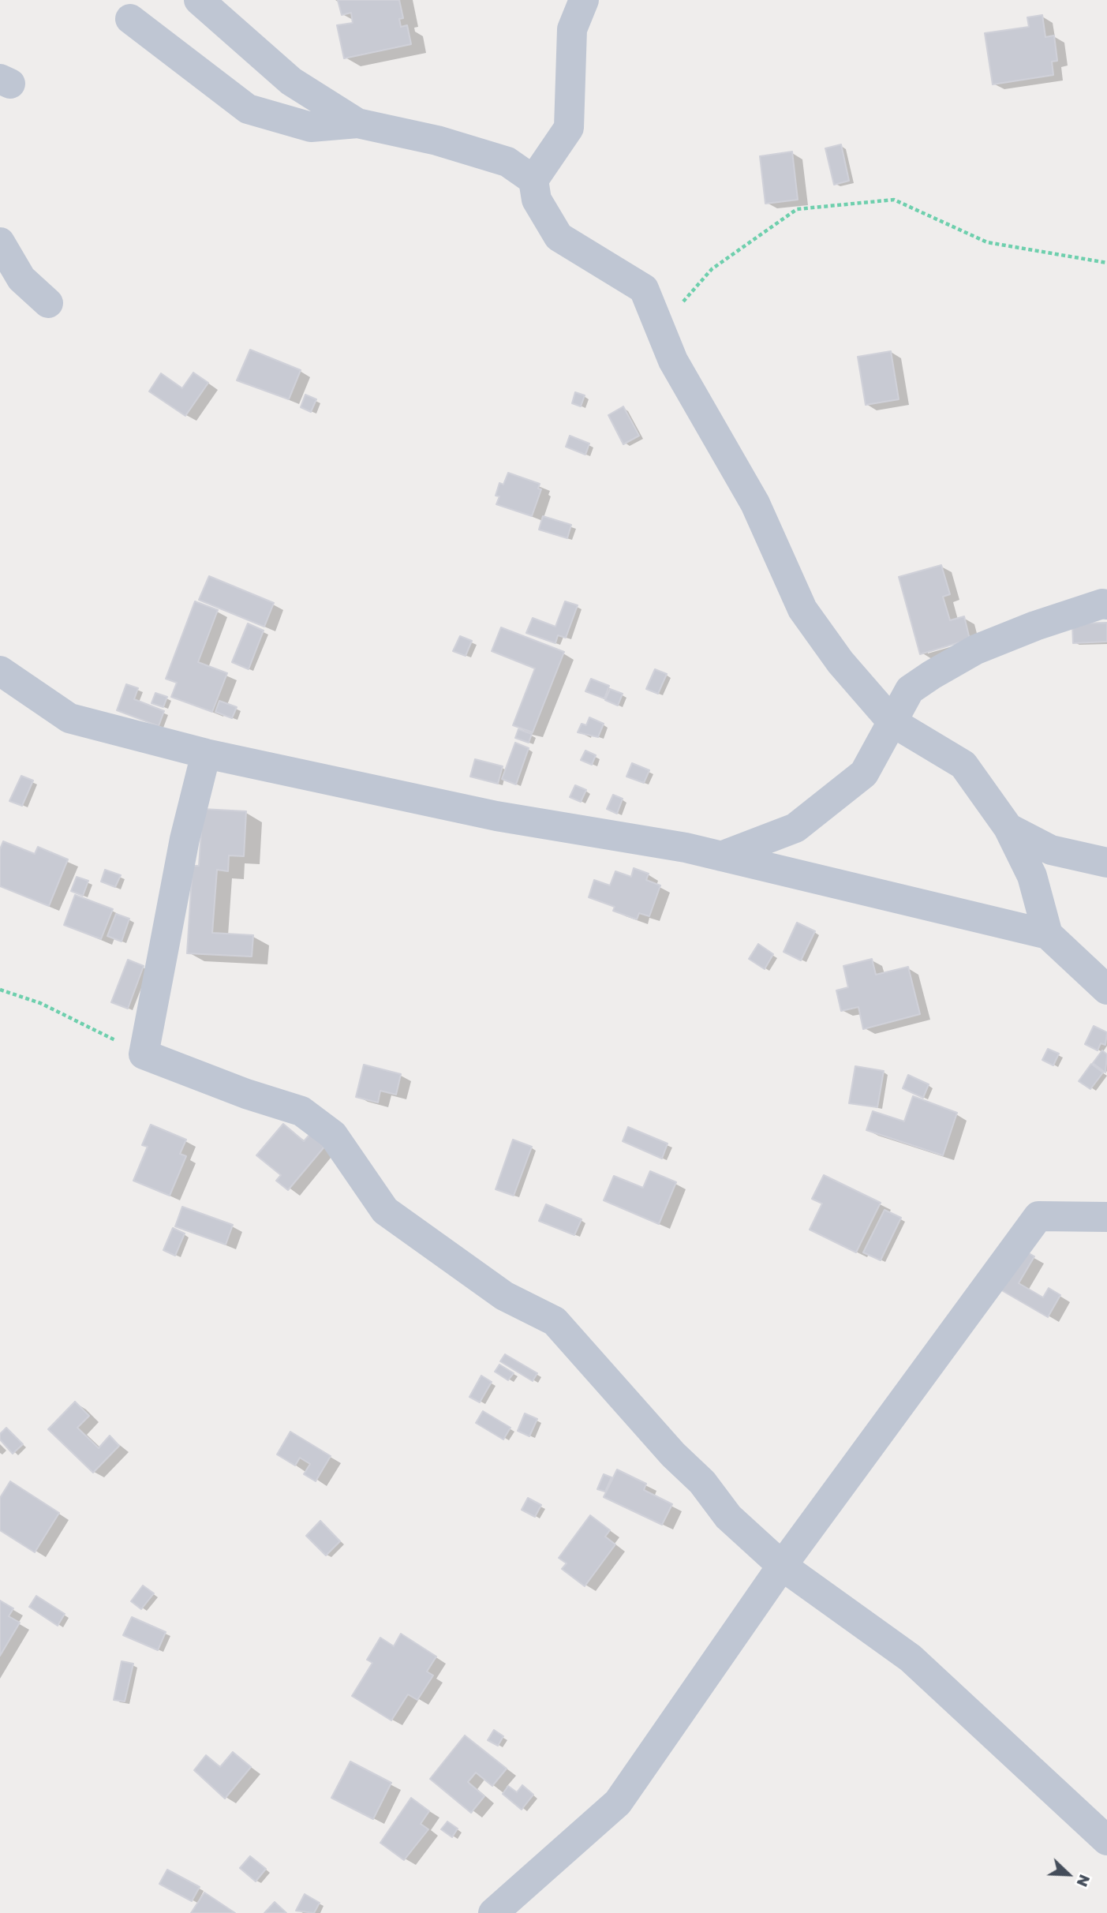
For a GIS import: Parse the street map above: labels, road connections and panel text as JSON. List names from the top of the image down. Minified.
{"north":"bottom right"}
